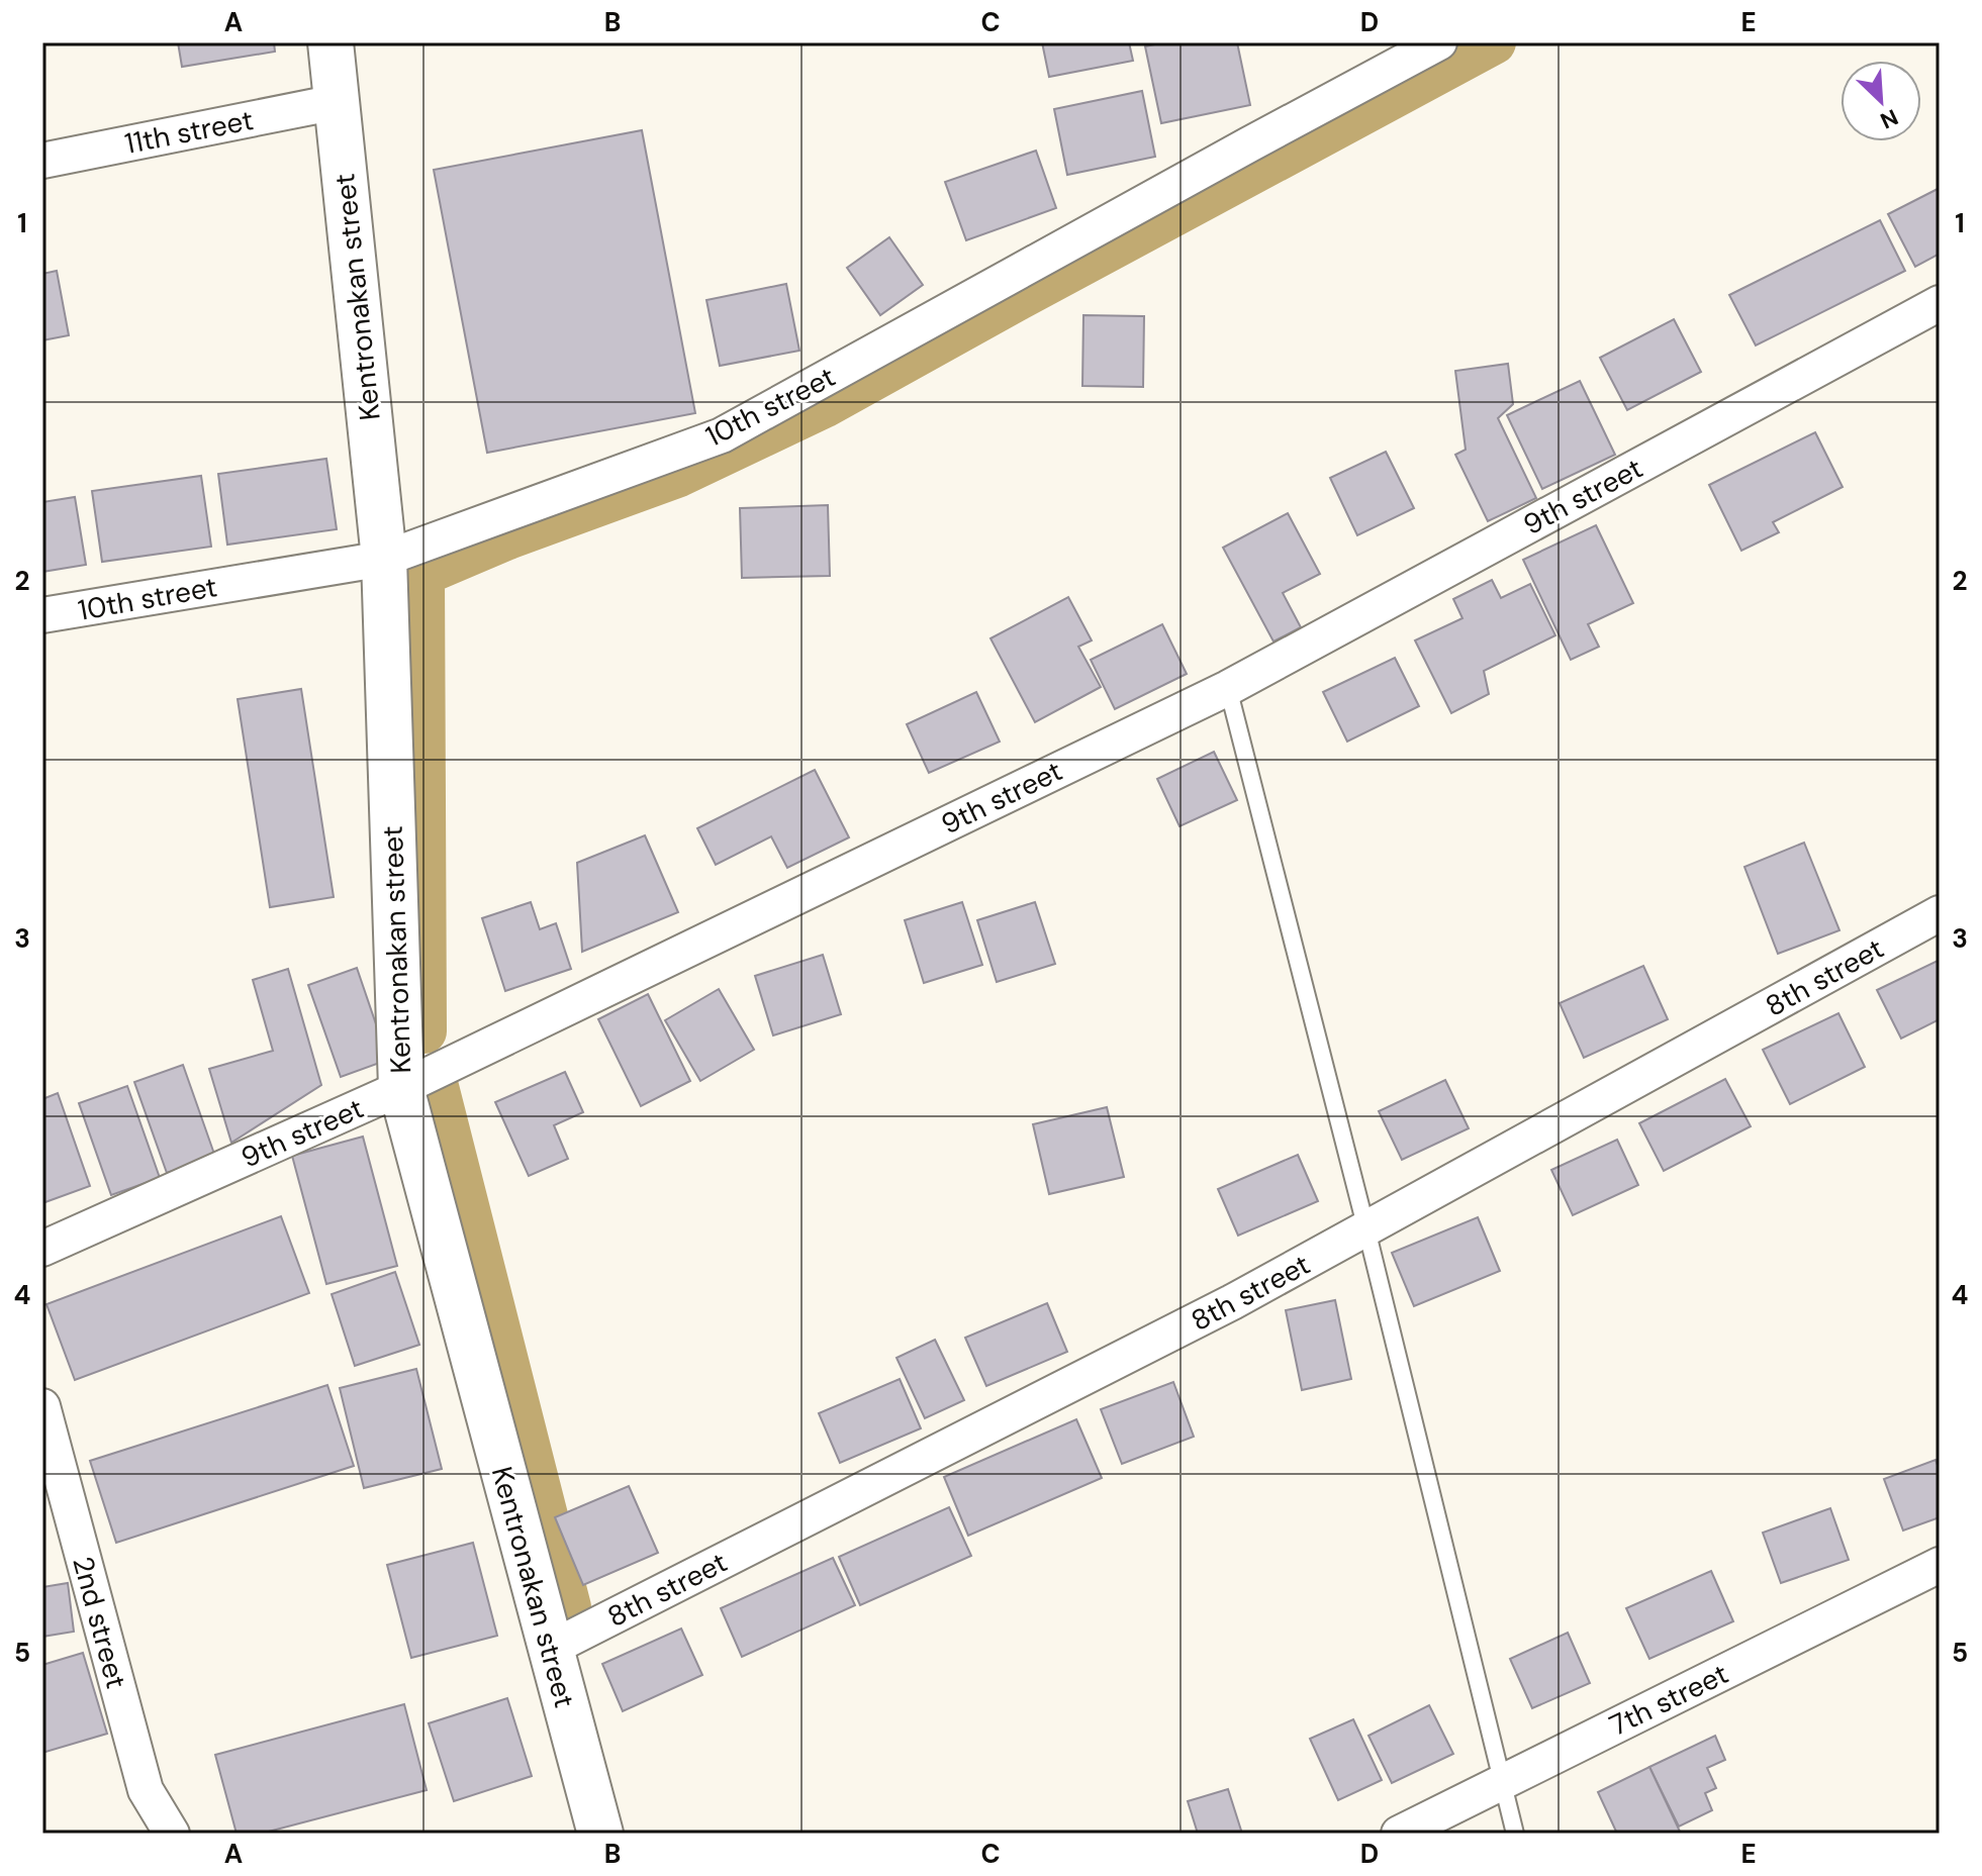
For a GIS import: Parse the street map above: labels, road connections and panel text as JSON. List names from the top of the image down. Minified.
{"streets":{"main road":["Kentronakan street"],"street":["11th street","10th street","9th street","8th street","2nd street","7th street"]},"crossings":[["11th street","Kentronakan street"],["Kentronakan street","10th street"],["Kentronakan street","9th street"],["Kentronakan street","8th street"]],"north":"bottom right","grid":{"columns":["A","B","C","D","E"],"rows":["1","2","3","4","5"]}}
